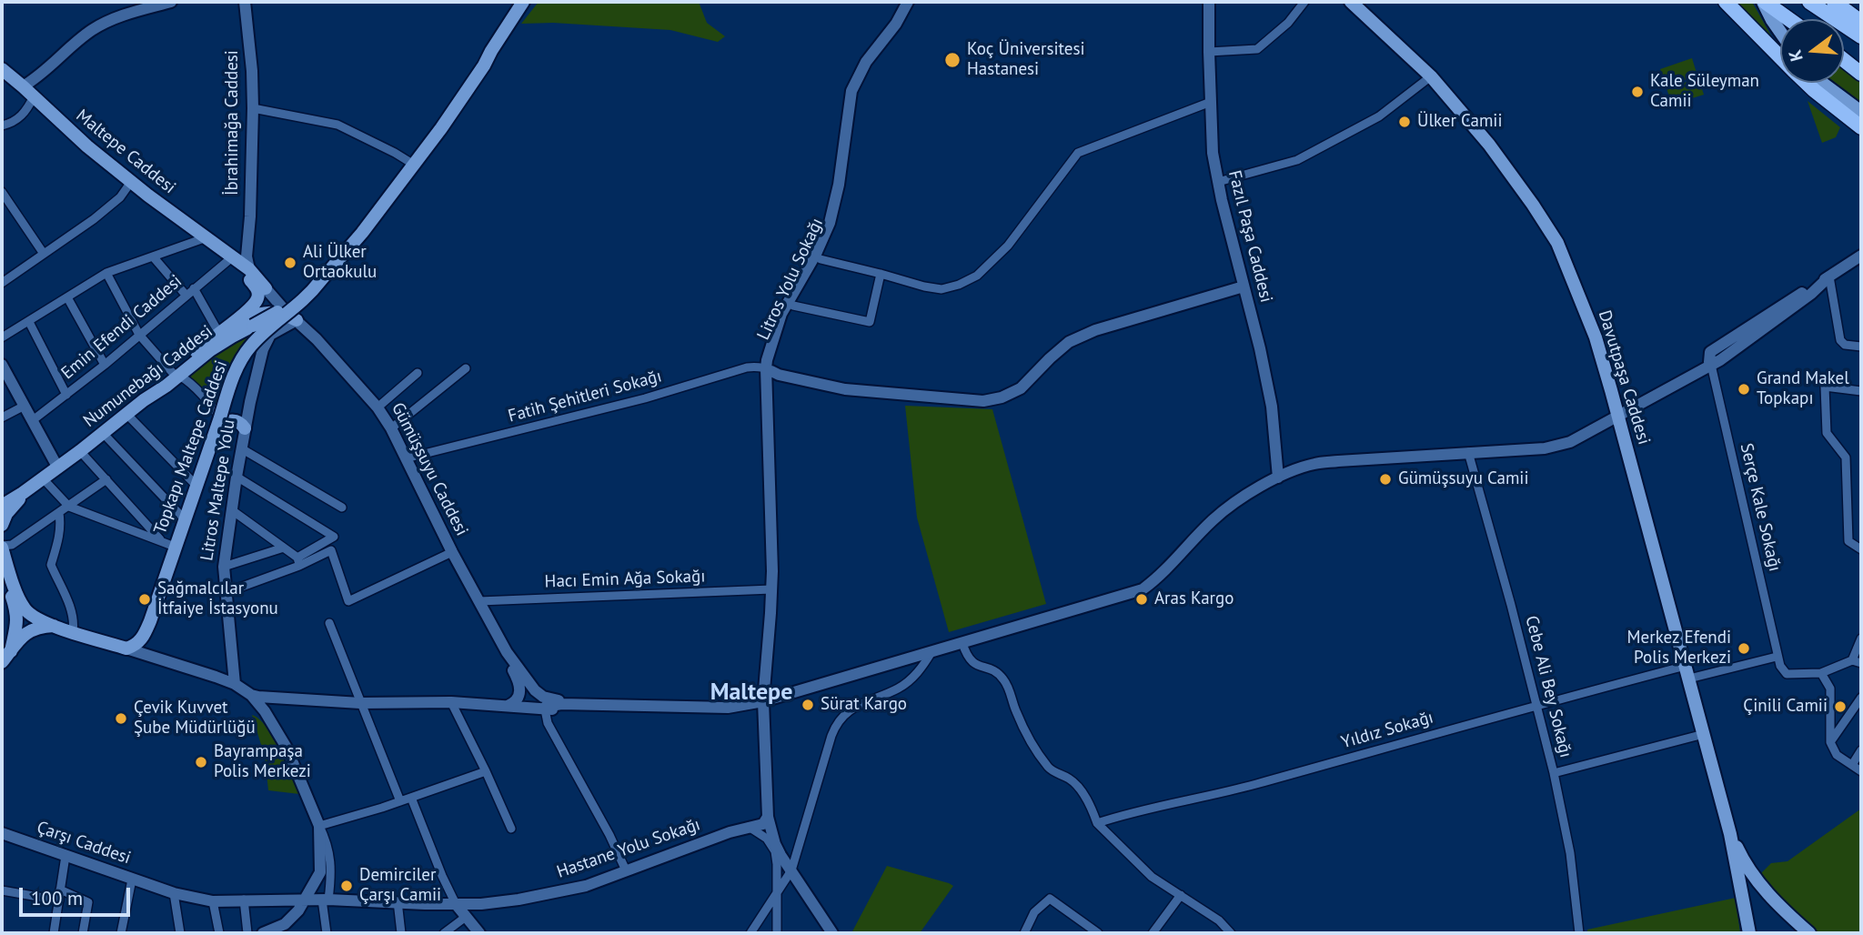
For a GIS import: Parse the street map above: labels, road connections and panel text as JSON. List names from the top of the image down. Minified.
{"streets":{"main road":["İbrahimağa Caddesi","Maltepe Caddesi","Fazıl Paşa Caddesi","Litros Yolu Sokağı","Numunebağı Caddesi","Davutpaşa Caddesi","Topkapı Maltepe Caddesi","Gümüşsuyu Caddesi","Litros Maltepe Yolu","Çarşı Caddesi","Hastane Yolu Sokağı"],"street":["Emin Efendi Caddesi","Fatih Şehitleri Sokağı","Serçe Kale Sokağı","Hacı Emin Ağa Sokağı","Cebe Ali Bey Sokağı","Yıldız Sokağı"]},"crossings":[["Maltepe Caddesi","Emin Efendi Caddesi"],["Litros Yolu Sokağı","Fatih Şehitleri Sokağı"],["Litros Yolu Sokağı","Hacı Emin Ağa Sokağı"],["Litros Yolu Sokağı","Hastane Yolu Sokağı"],["Numunebağı Caddesi","Topkapı Maltepe Caddesi"],["Davutpaşa Caddesi","Yıldız Sokağı"],["Fatih Şehitleri Sokağı","Gümüşsuyu Caddesi"],["Gümüşsuyu Caddesi","Litros Maltepe Yolu"],["Gümüşsuyu Caddesi","Hacı Emin Ağa Sokağı"],["Cebe Ali Bey Sokağı","Yıldız Sokağı"],["Çarşı Caddesi","Hastane Yolu Sokağı"]],"districts":["Maltepe"],"places":["Koç Üniversitesi Hastanesi","Kale Süleyman Camii","Ülker Camii","Ali Ülker Ortaokulu","Grand Makel Topkapı","Gümüşsuyu Camii","Sağmalcılar İtfaiye İstasyonu","Aras Kargo","Merkez Efendi Polis Merkezi","Sürat Kargo","Çinili Camii","Çevik Kuvvet Şube Müdürlüğü","Bayrampaşa Polis Merkezi","Demirciler Çarşı Camii"],"scale_bar":"100 m","north":"left"}
